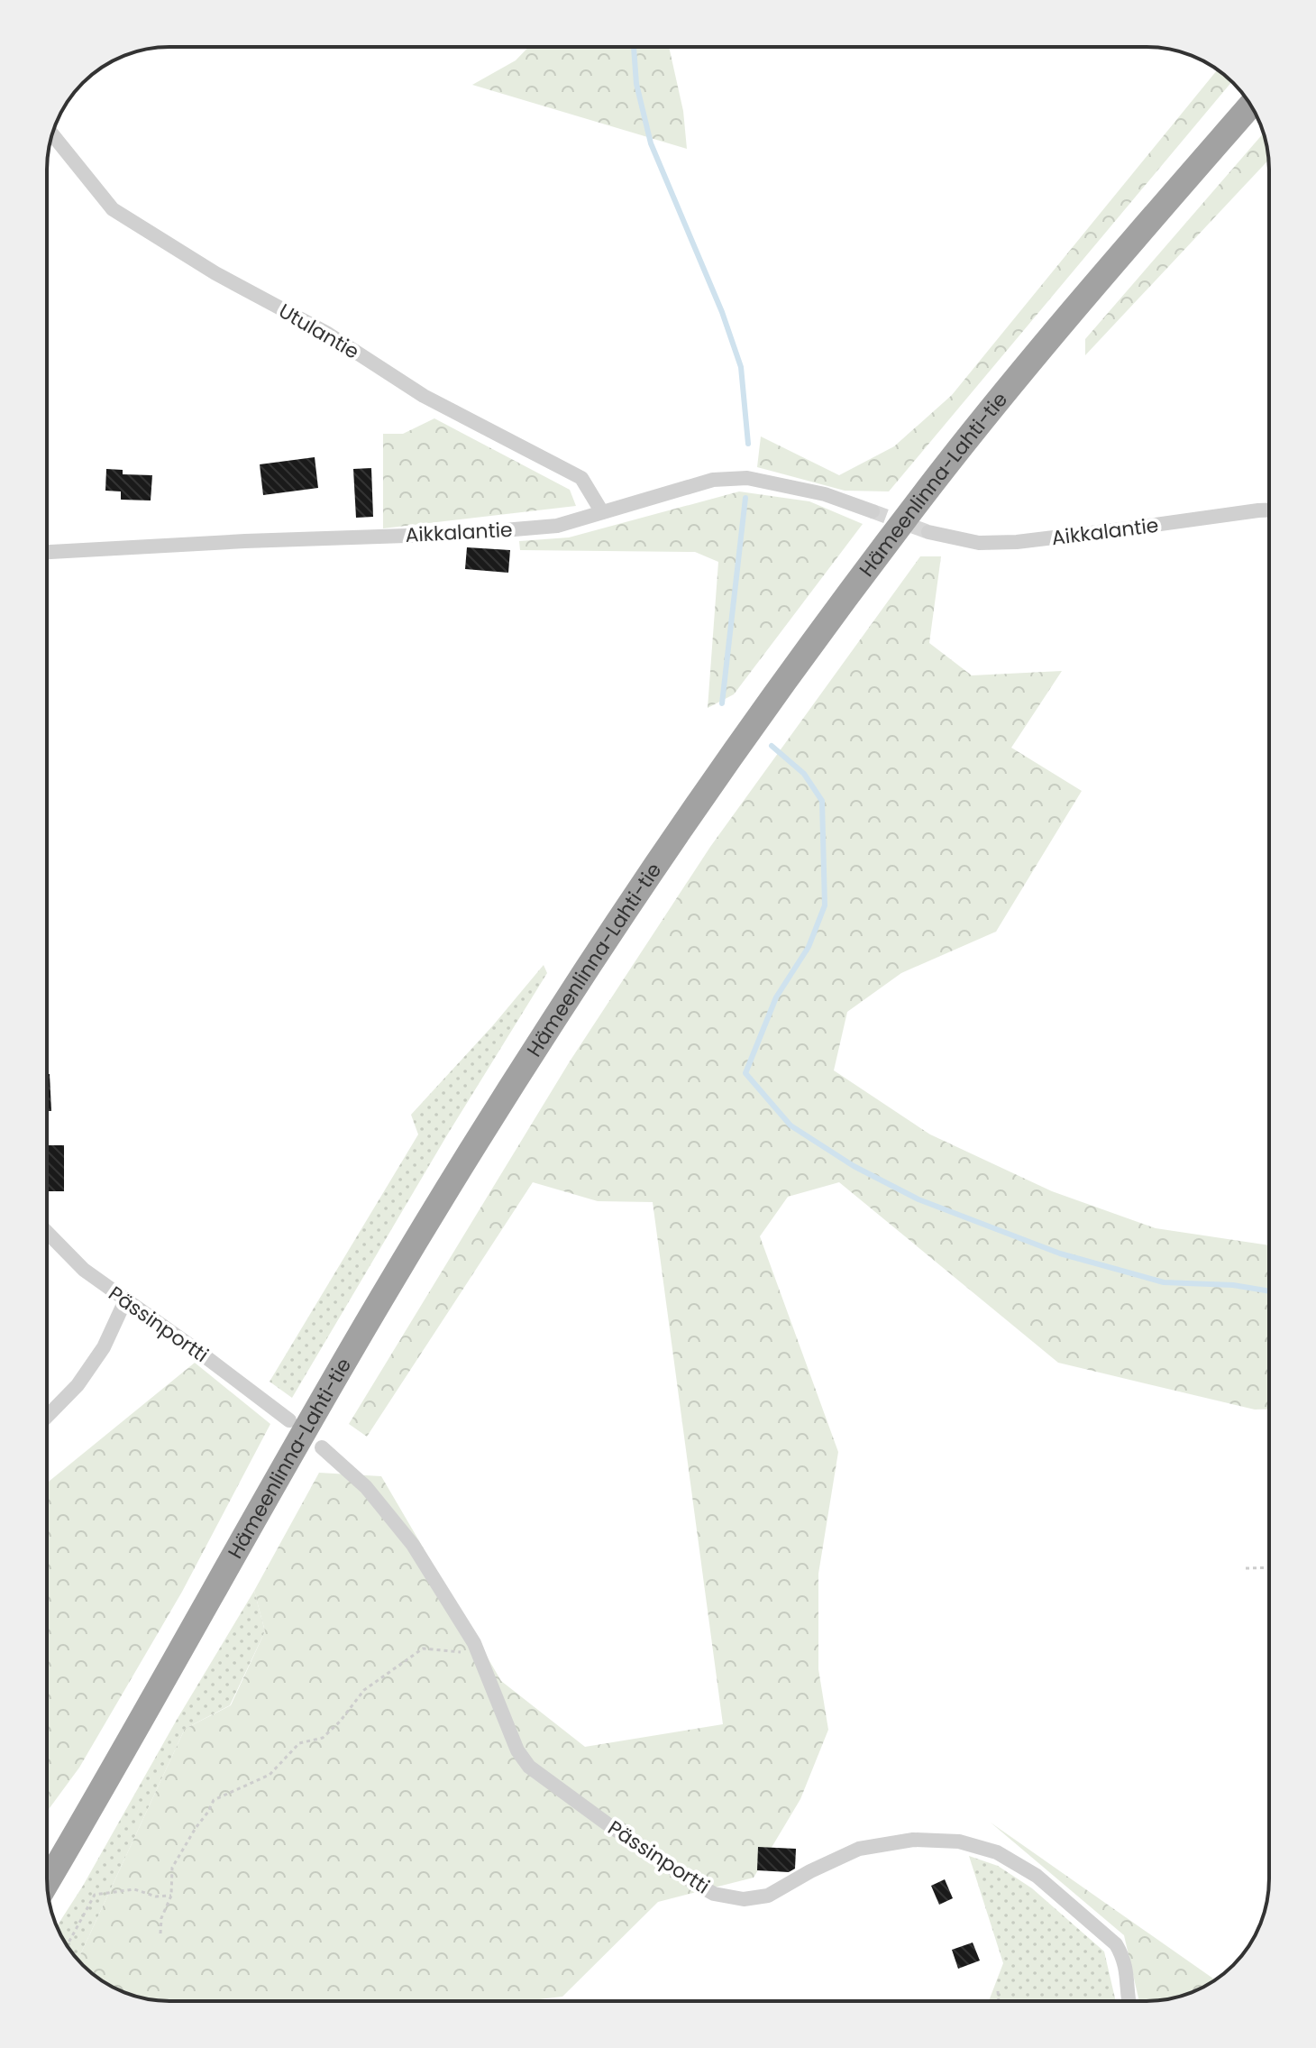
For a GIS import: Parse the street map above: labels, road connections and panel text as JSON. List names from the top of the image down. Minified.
{"streets":{"highway":["Hämeenlinna-Lahti-tie"],"street":["Utulantie","Aikkalantie","Pässinportti"]},"crossings":[["Utulantie","Aikkalantie"]]}
